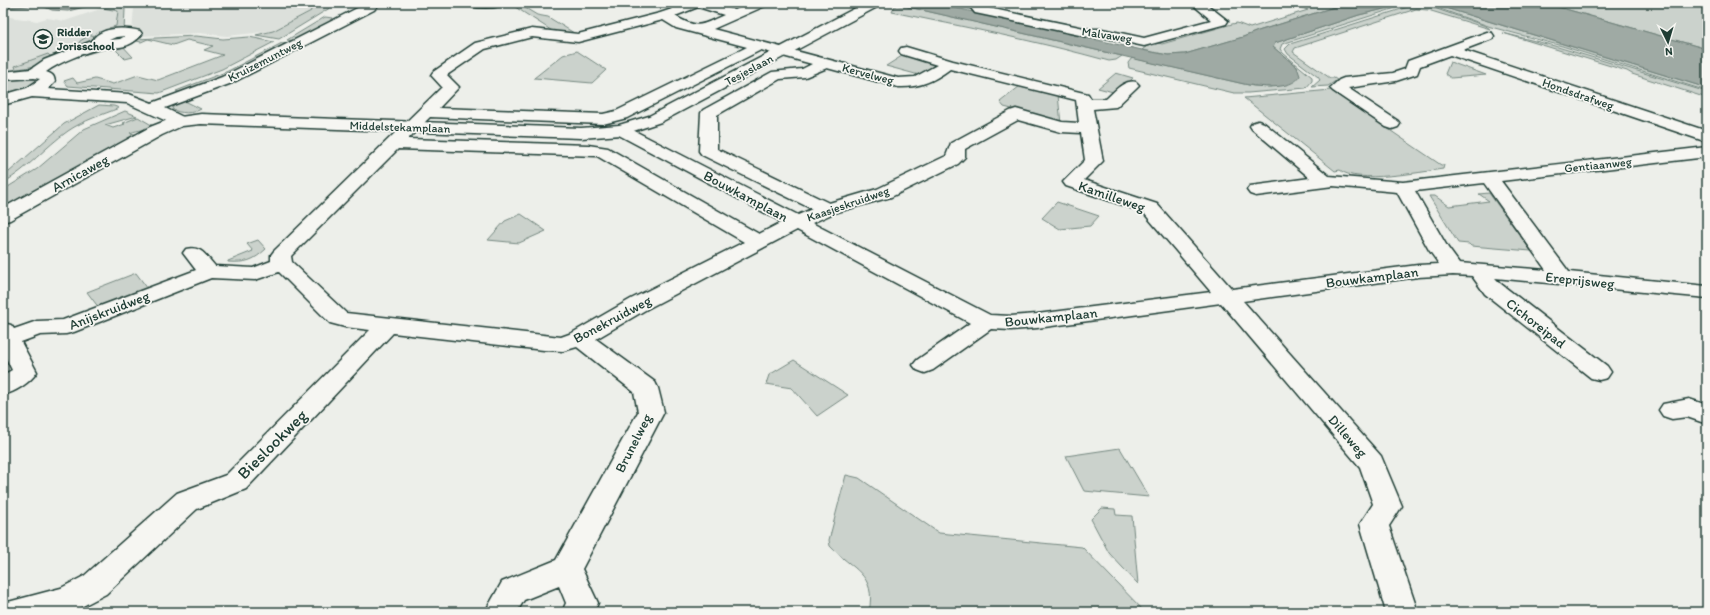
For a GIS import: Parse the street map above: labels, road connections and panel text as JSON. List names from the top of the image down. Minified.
{"streets":{"street":["Malvaweg","Kruizemuntweg","Tesjeslaan","Kervelweg","Hondsdrafweg","Middelstekamplaan","Gentiaanweg","Arnicaweg","Bouwkamplaan","Kamilleweg","Kaasjeskruidweg","Ereprijsweg","Anijskruidweg","Bonekruidweg","Cichoreipad","Dilleweg","Brunelweg","Bieslookweg"]},"crossings":[["Kruizemuntweg","Middelstekamplaan"],["Tesjeslaan","Kervelweg"],["Tesjeslaan","Middelstekamplaan"],["Tesjeslaan","Bouwkamplaan"],["Middelstekamplaan","Arnicaweg"],["Middelstekamplaan","Bouwkamplaan"],["Middelstekamplaan","Bonekruidweg"],["Bouwkamplaan","Kamilleweg"],["Bouwkamplaan","Kaasjeskruidweg"],["Bouwkamplaan","Ereprijsweg"],["Bouwkamplaan","Bonekruidweg"],["Bouwkamplaan","Dilleweg"],["Kamilleweg","Kaasjeskruidweg"],["Kamilleweg","Dilleweg"],["Kaasjeskruidweg","Bonekruidweg"],["Ereprijsweg","Cichoreipad"],["Bonekruidweg","Brunelweg"],["Bonekruidweg","Bieslookweg"]],"places":{"school or university":["Ridder Jorisschool"]},"north":"bottom"}
